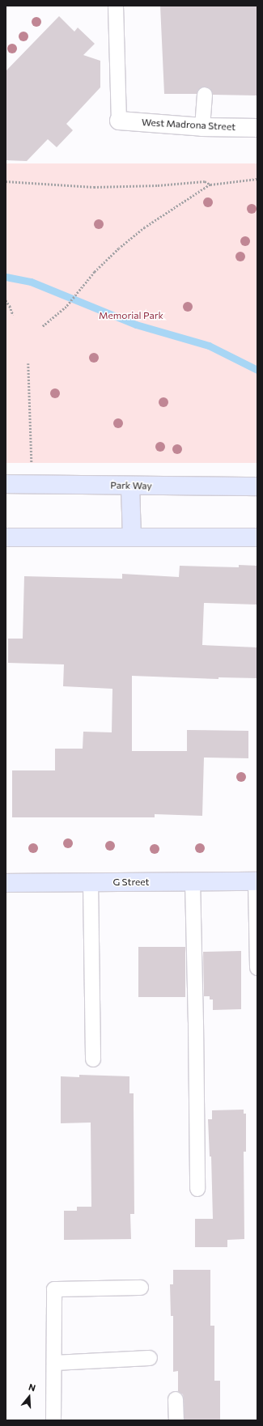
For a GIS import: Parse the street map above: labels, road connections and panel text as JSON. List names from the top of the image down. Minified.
{"streets":{"street":["West Madrona Street","Park Way","G Street"]},"parks":["Memorial Park"],"north":"top"}
